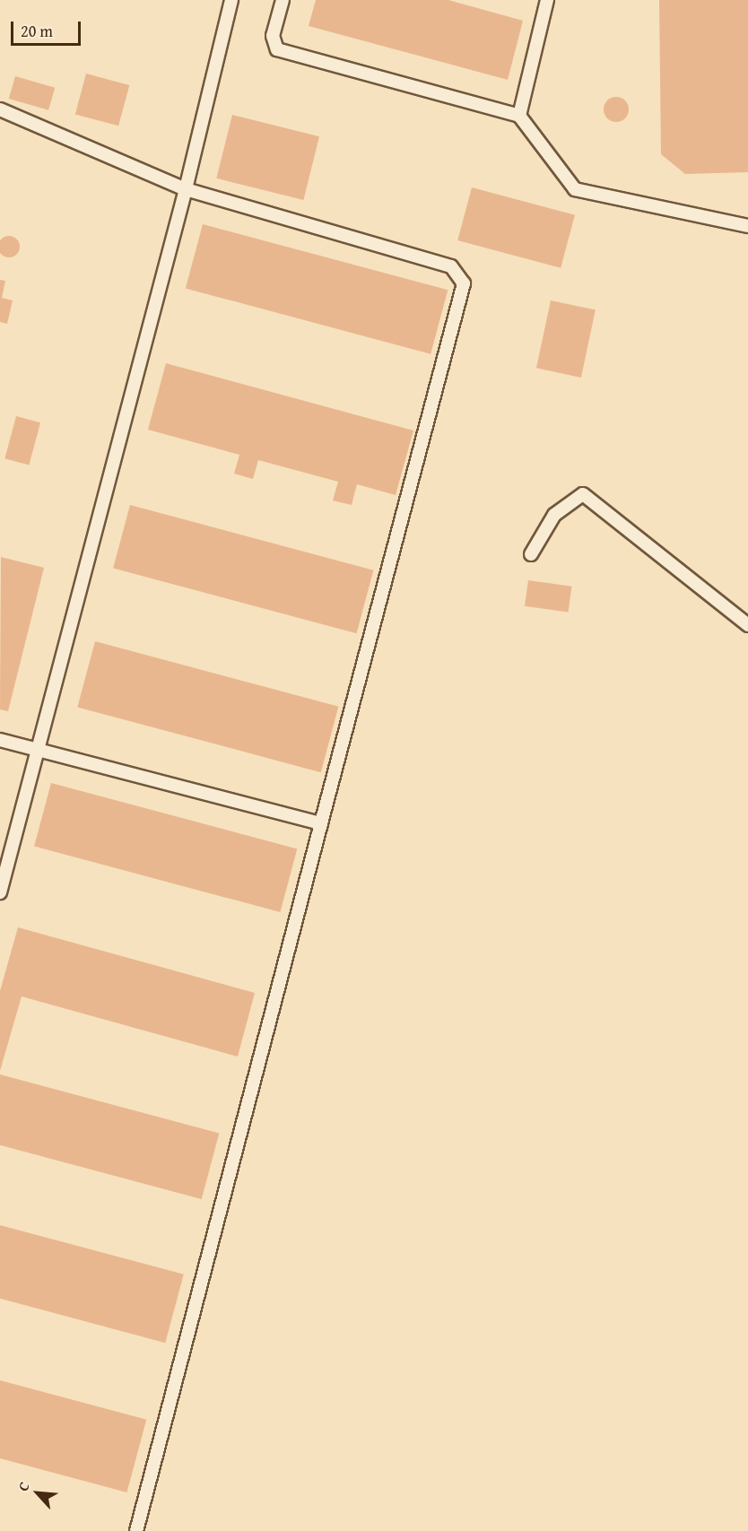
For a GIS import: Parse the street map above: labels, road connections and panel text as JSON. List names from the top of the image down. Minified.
{"scale_bar":"20 m","north":"top left"}
